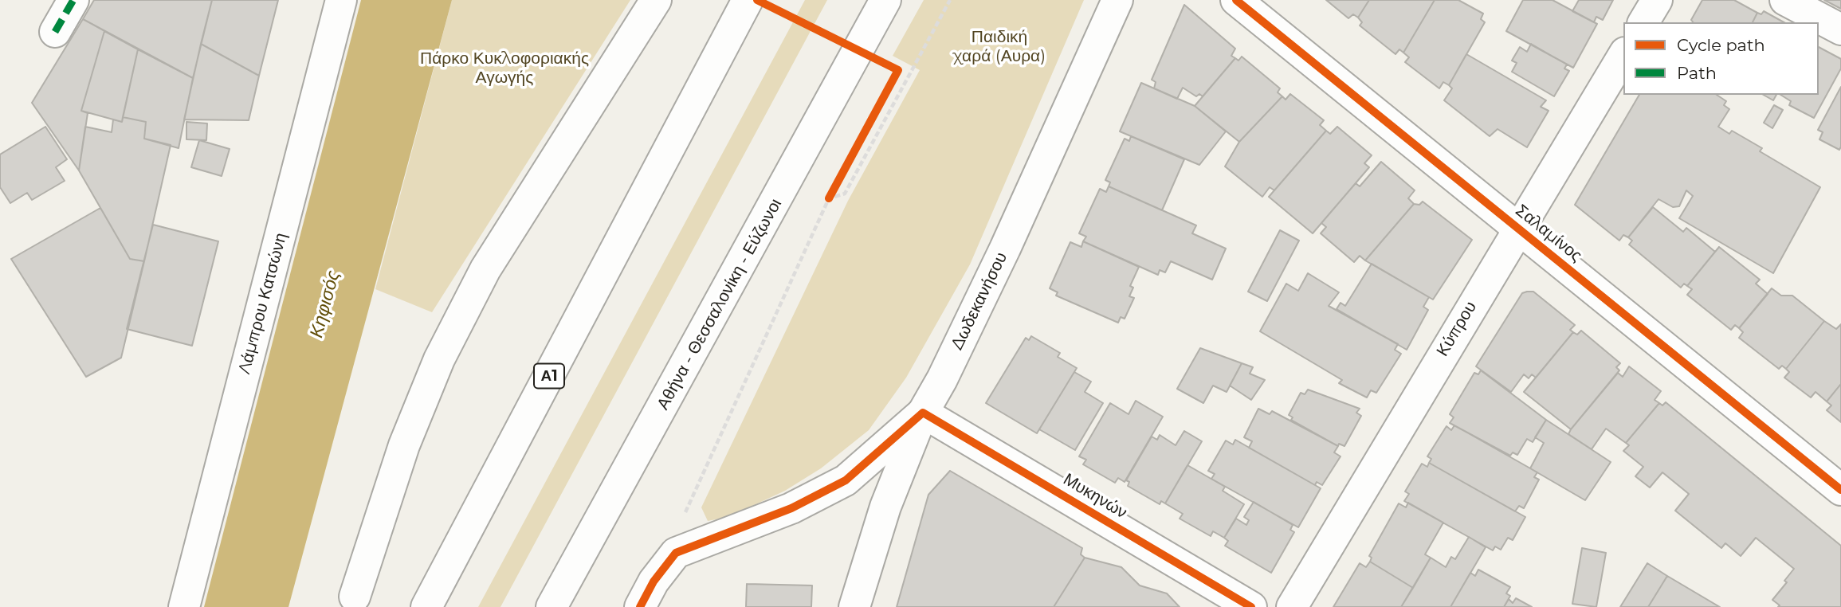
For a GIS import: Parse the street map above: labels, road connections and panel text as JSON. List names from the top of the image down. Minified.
{"streets":{"main road":["Σαλαμίνος","Δωδεκανήσου","Λάμπρου Κατσώνη","Αθήνα - Θεσσαλονίκη - Εύζωνοι","Κύπρου","Α1","Μυκηνών"]},"crossings":[["Σαλαμίνος","Κύπρου"],["Δωδεκανήσου","Μυκηνών"]],"water":["Κηφισός"],"parks":["Παιδική χαρά (Αυρα)","Πάρκο Κυκλοφοριακής Αγωγής"],"legend":["Cycle path","Path"]}
